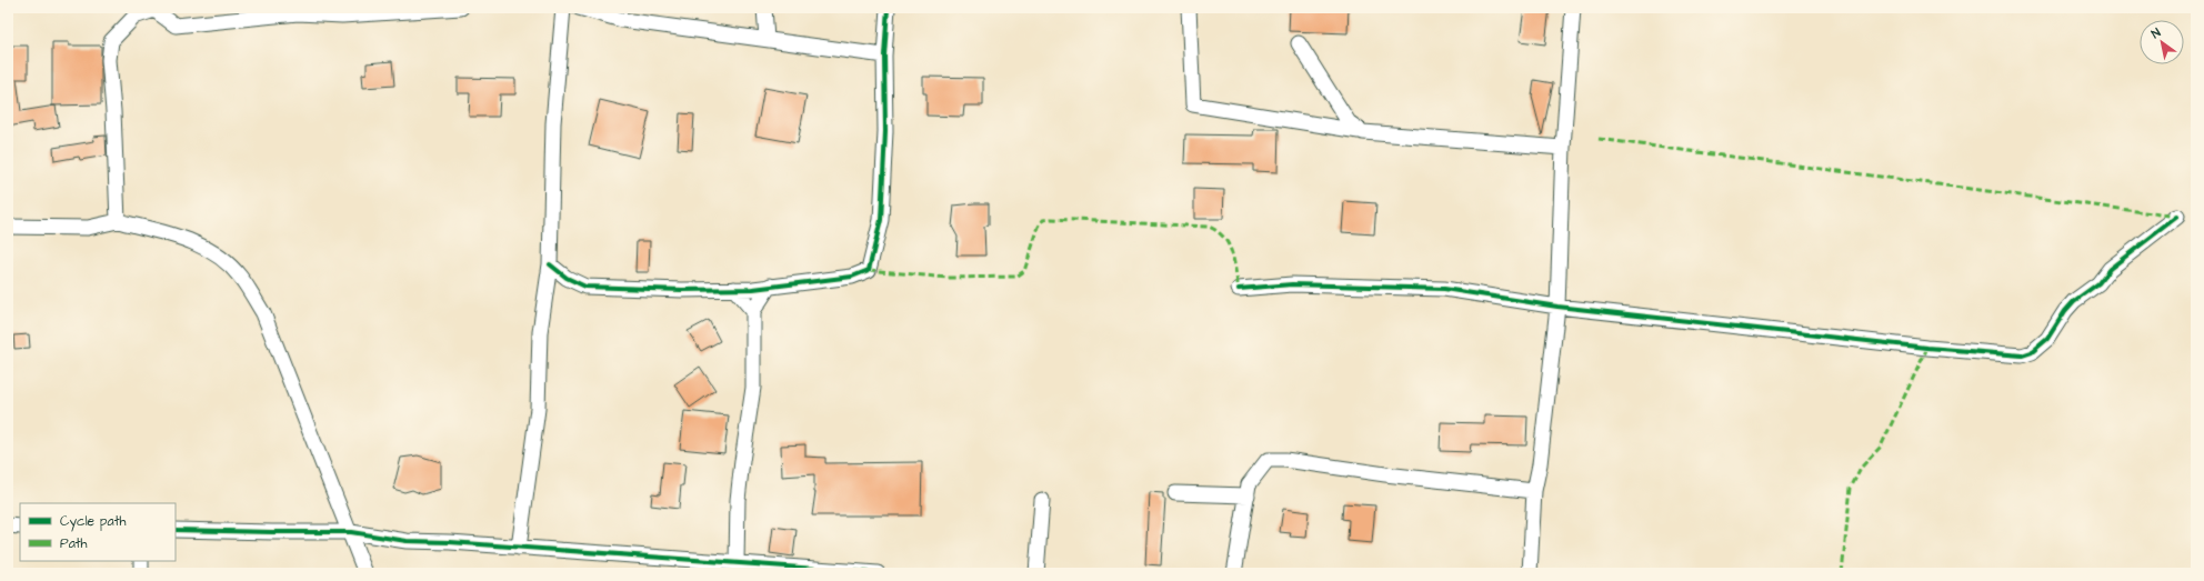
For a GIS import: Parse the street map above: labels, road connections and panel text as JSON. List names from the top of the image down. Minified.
{"legend":["Cycle path","Path"],"north":"top left"}
